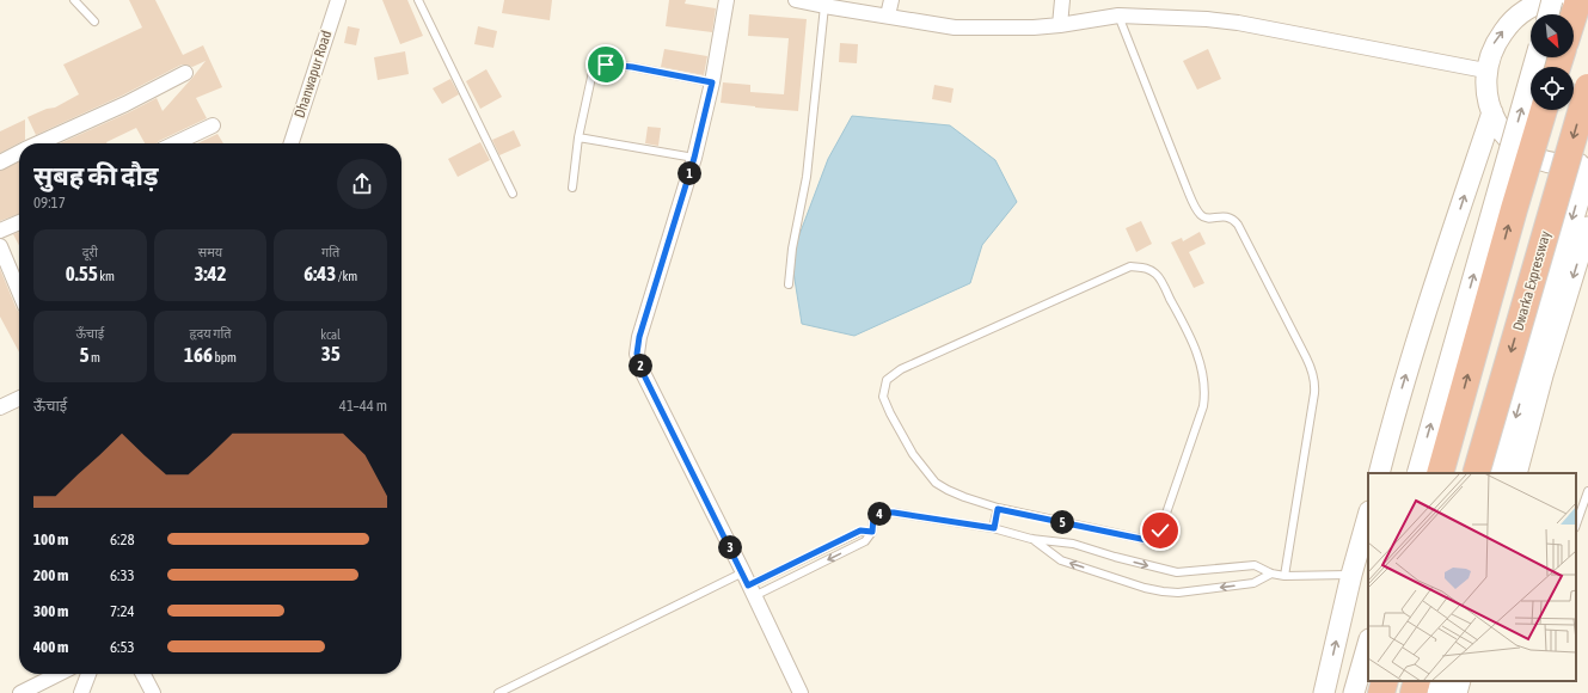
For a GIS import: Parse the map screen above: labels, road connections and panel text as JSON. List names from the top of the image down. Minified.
{"streets":{"highway":["Dwarka Expressway"],"street":["Dhanwapur Road"]},"north":"bottom right","page":{"heading":["सुबह की दौड़","09:17"],"pins":["1","2","4","5","3"],"stats":[["दूरी","0.55 km"],["समय","3:42"],["गति","6:43 /km"],["ऊँचाई","5 m"],["हृदय गति","166 bpm"],["kcal","35"]],"chart":["ऊँचाई","41–44 m"],"list":[{"name":"100 m","note":"6:28"},{"name":"200 m","note":"6:33"},{"name":"300 m","note":"7:24"},{"name":"400 m","note":"6:53"}]}}
